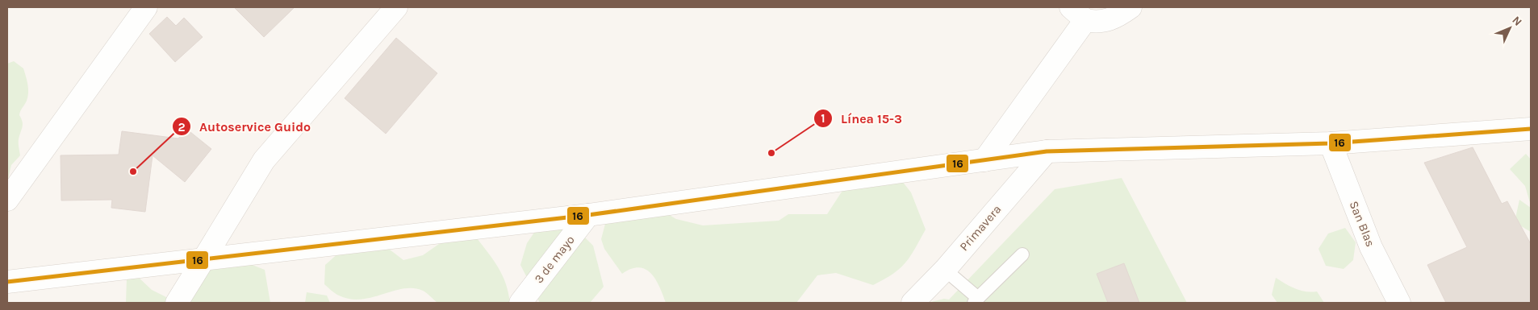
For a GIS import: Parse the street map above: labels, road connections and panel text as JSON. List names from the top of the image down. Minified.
{"streets":{"main road":["San Blas","Primavera","3 de mayo"]},"places":["Línea 15-3","Autoservice Guido"],"lines":["transit line 16"],"north":"top right"}
